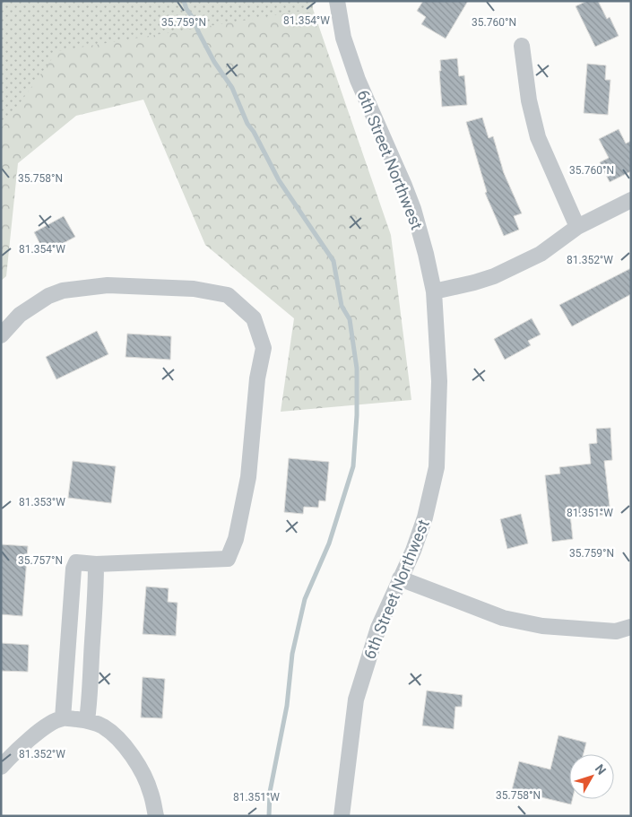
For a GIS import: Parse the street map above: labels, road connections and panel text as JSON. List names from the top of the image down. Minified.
{"streets":{"street":["6th Street Northwest"]},"north":"top right","coordinates":["81.354°W","35.759°N","35.760°N","35.758°N","81.352°W","81.353°W","81.351°W","35.757°N"]}
